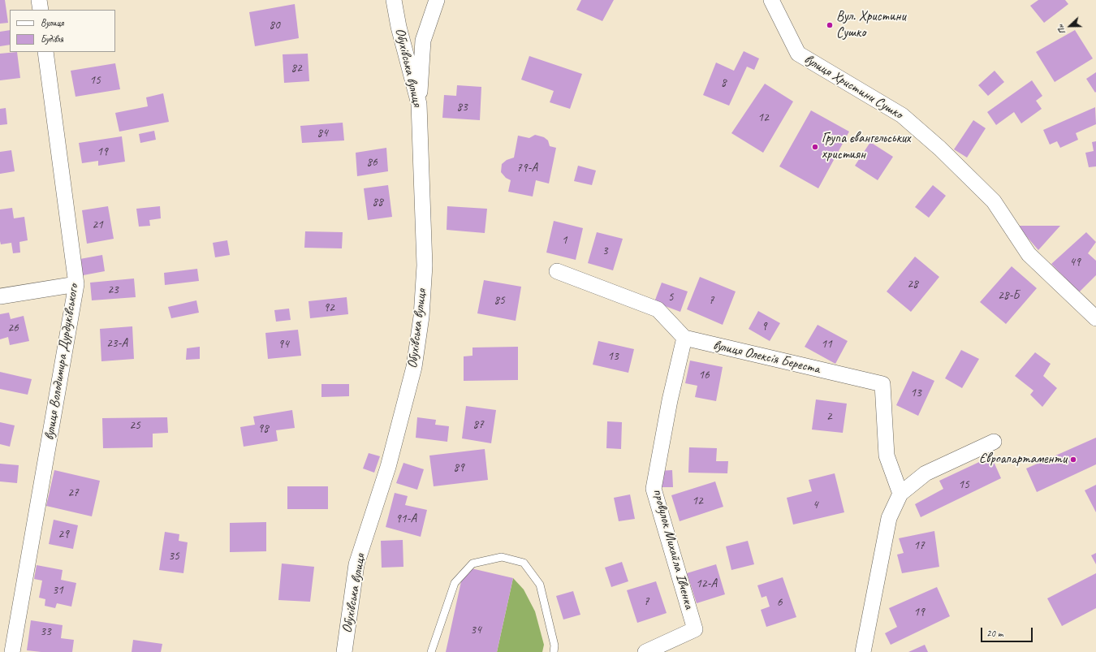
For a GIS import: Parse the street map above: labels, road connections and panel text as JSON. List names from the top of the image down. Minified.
{"streets":{"street":["Обухівська вулиця","вулиця Христини Сушко","вулиця Олексія Береста","вулиця Володимира Дурдуківського","провулок Михайла Івченка"]},"crossings":[["вулиця Олексія Береста","провулок Михайла Івченка"]],"places":["Вул. Христини Сушко","Група євангельських християн","Євроапартаменти"],"house_numbers":["80","82","15","8","83","12","84","19","86","79-А","88","21","1","3","49","28","23","28-Б","5","85","7","92","9","26","23-А","94","11","13","16","13","2","87","25","98","89","15","27","12","4","91-А","29","17","35","12-А","31","7","6","19","34","33"],"legend":["Вулиця","Будівля"],"scale_bar":"20 m","north":"left"}
